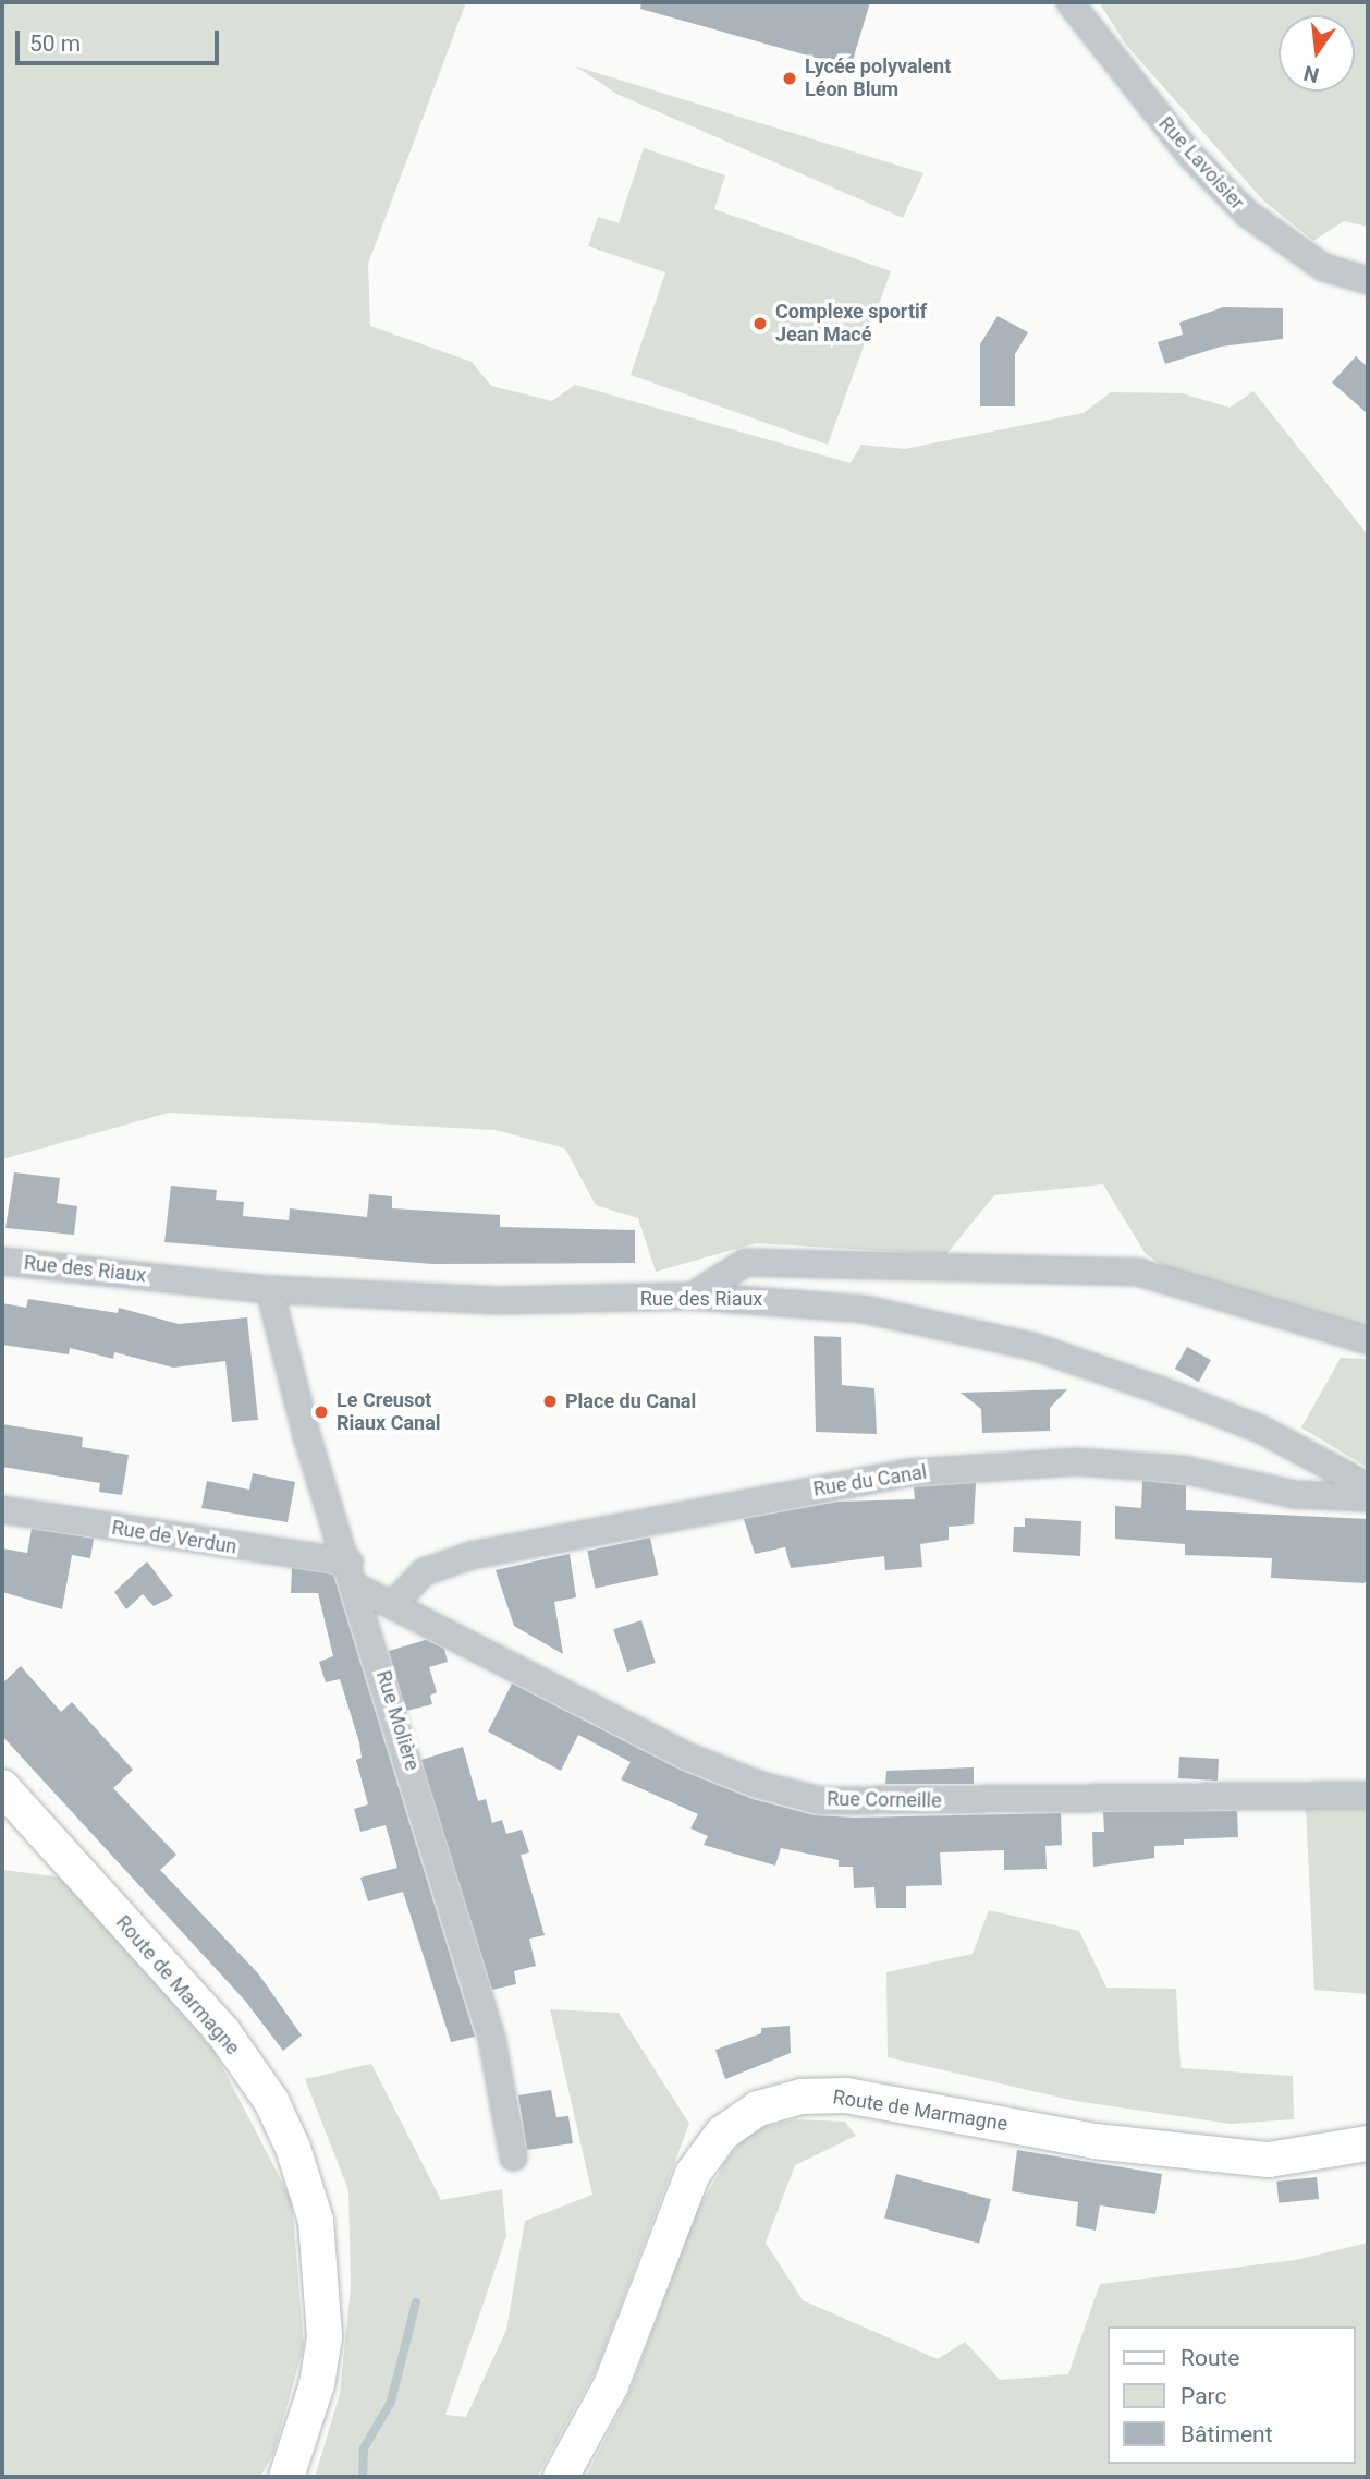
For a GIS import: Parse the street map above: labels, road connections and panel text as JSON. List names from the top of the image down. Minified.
{"streets":{"street":["Rue Lavoisier","Rue des Riaux","Rue du Canal","Rue de Verdun","Rue Molière","Rue Corneille","Route de Marmagne"]},"crossings":[["Rue des Riaux","Rue Molière"],["Rue du Canal","Rue Corneille"],["Rue de Verdun","Rue Molière"],["Rue Molière","Rue Corneille"]],"places":["Lycée polyvalent Léon Blum","Complexe sportif Jean Macé","Place du Canal","Le Creusot Riaux Canal"],"legend":["Route","Parc","Bâtiment"],"scale_bar":"50 m","north":"bottom"}
